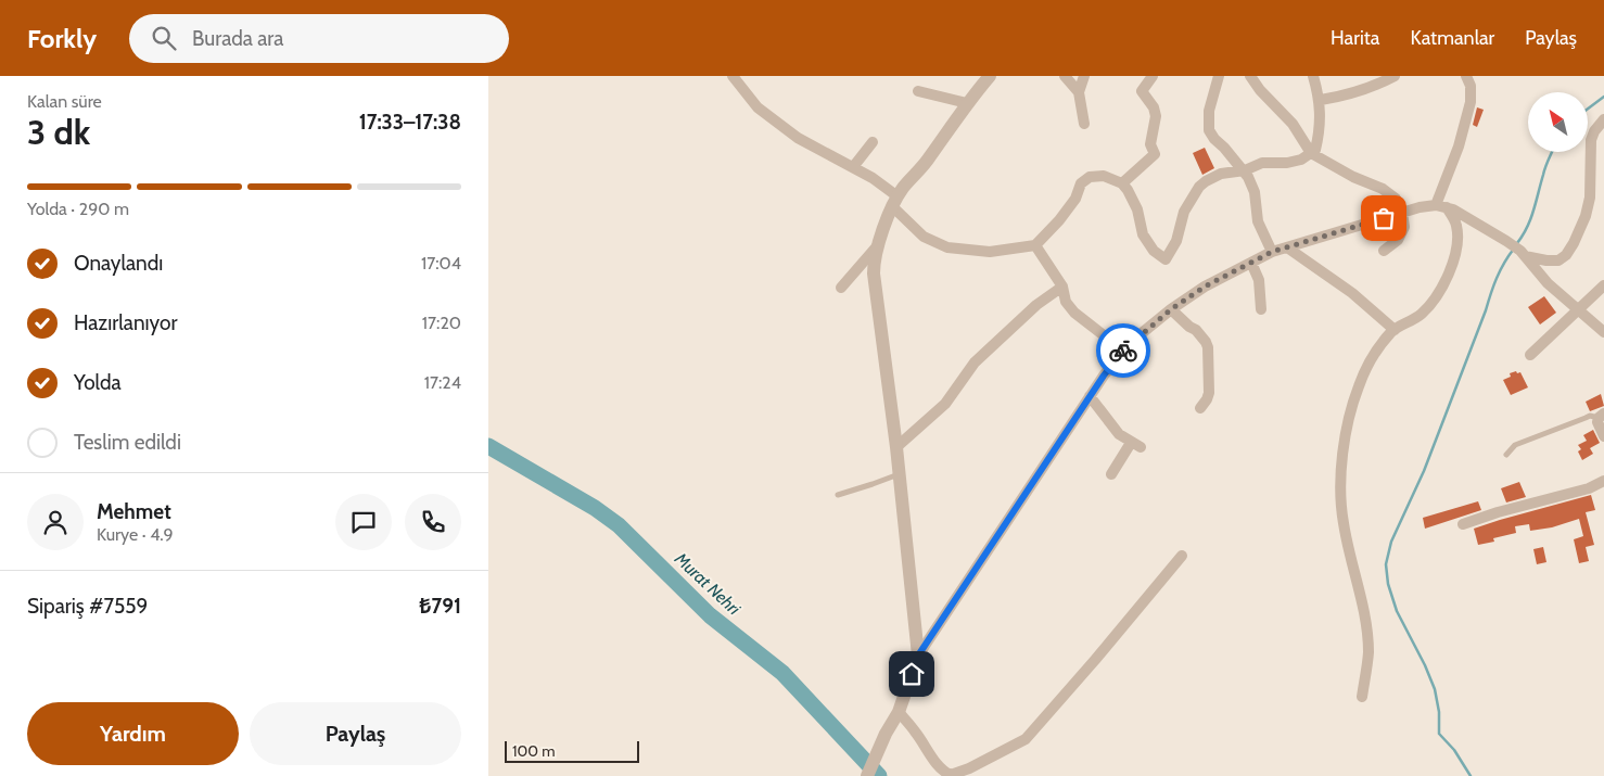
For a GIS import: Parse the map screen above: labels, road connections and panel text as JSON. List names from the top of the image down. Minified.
{"water":["Murat Nehri"],"scale_bar":"100 m","north":"top left","page":{"header":"Forkly","search":"Burada ara","nav":["Harita","Katmanlar","Paylaş"],"heading":["3 dk","Kalan süre","17:33–17:38"],"panel":["Mehmet","Kurye · 4.9","Sipariş #7559","₺791"],"bar":"Yolda · 290 m","list":[["Onaylandı","17:04"],["Hazırlanıyor","17:20"],["Yolda","17:24"],"Teslim edildi"],"buttons":["Yardım","Paylaş"],"scale":"100 m"}}
